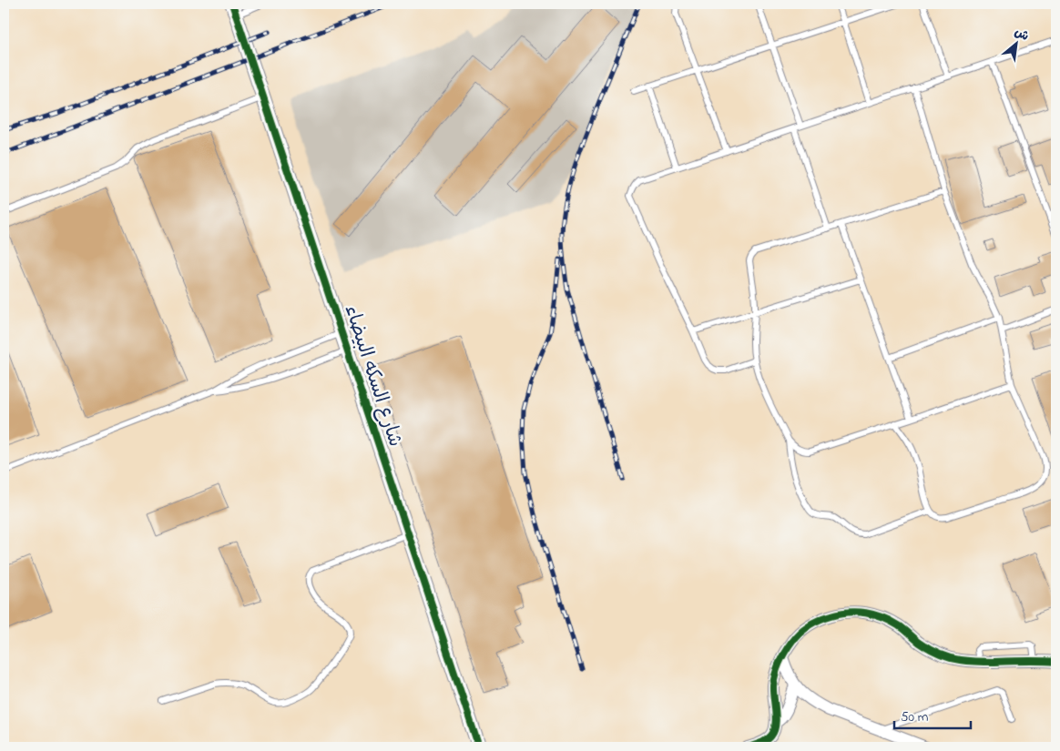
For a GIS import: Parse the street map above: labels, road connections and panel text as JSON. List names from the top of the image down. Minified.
{"streets":{"street":["شارع السكه البيضاء"]},"scale_bar":"50 m","north":"top right"}
